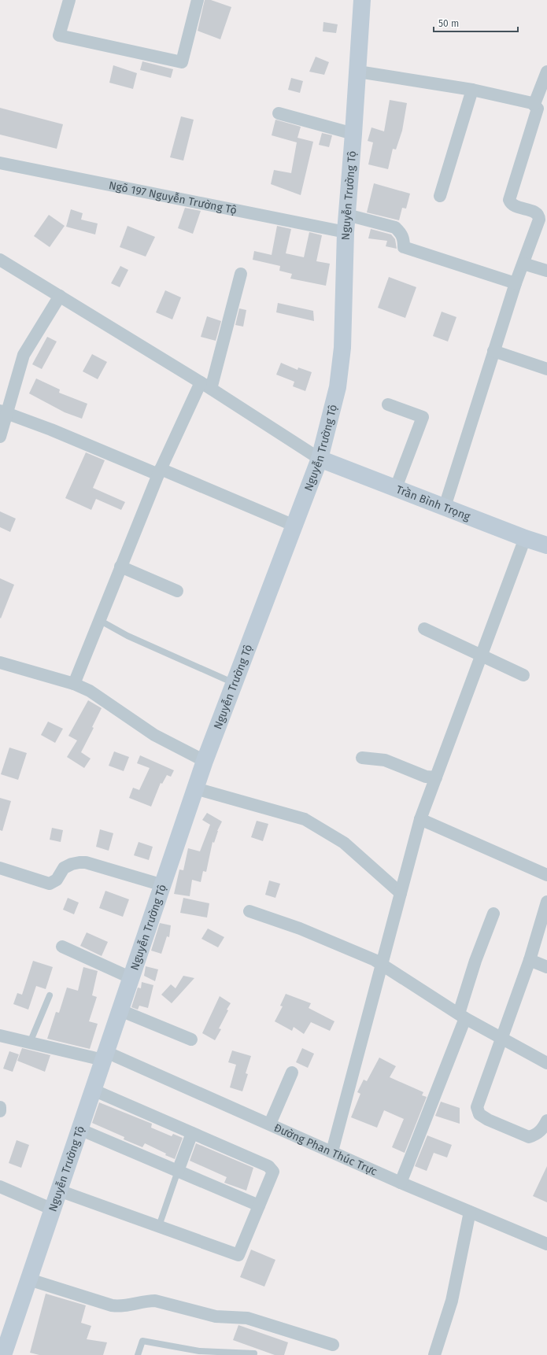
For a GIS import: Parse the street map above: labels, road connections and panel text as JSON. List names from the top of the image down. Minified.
{"streets":{"main road":["Nguyễn Trường Tộ","Trần Bình Trọng"],"street":["Ngõ 197 Nguyễn Trường Tộ","Đường Phan Thúc Trực"]},"crossings":[["Nguyễn Trường Tộ","Ngõ 197 Nguyễn Trường Tộ"],["Nguyễn Trường Tộ","Trần Bình Trọng"],["Nguyễn Trường Tộ","Đường Phan Thúc Trực"]],"scale_bar":"50 m"}
